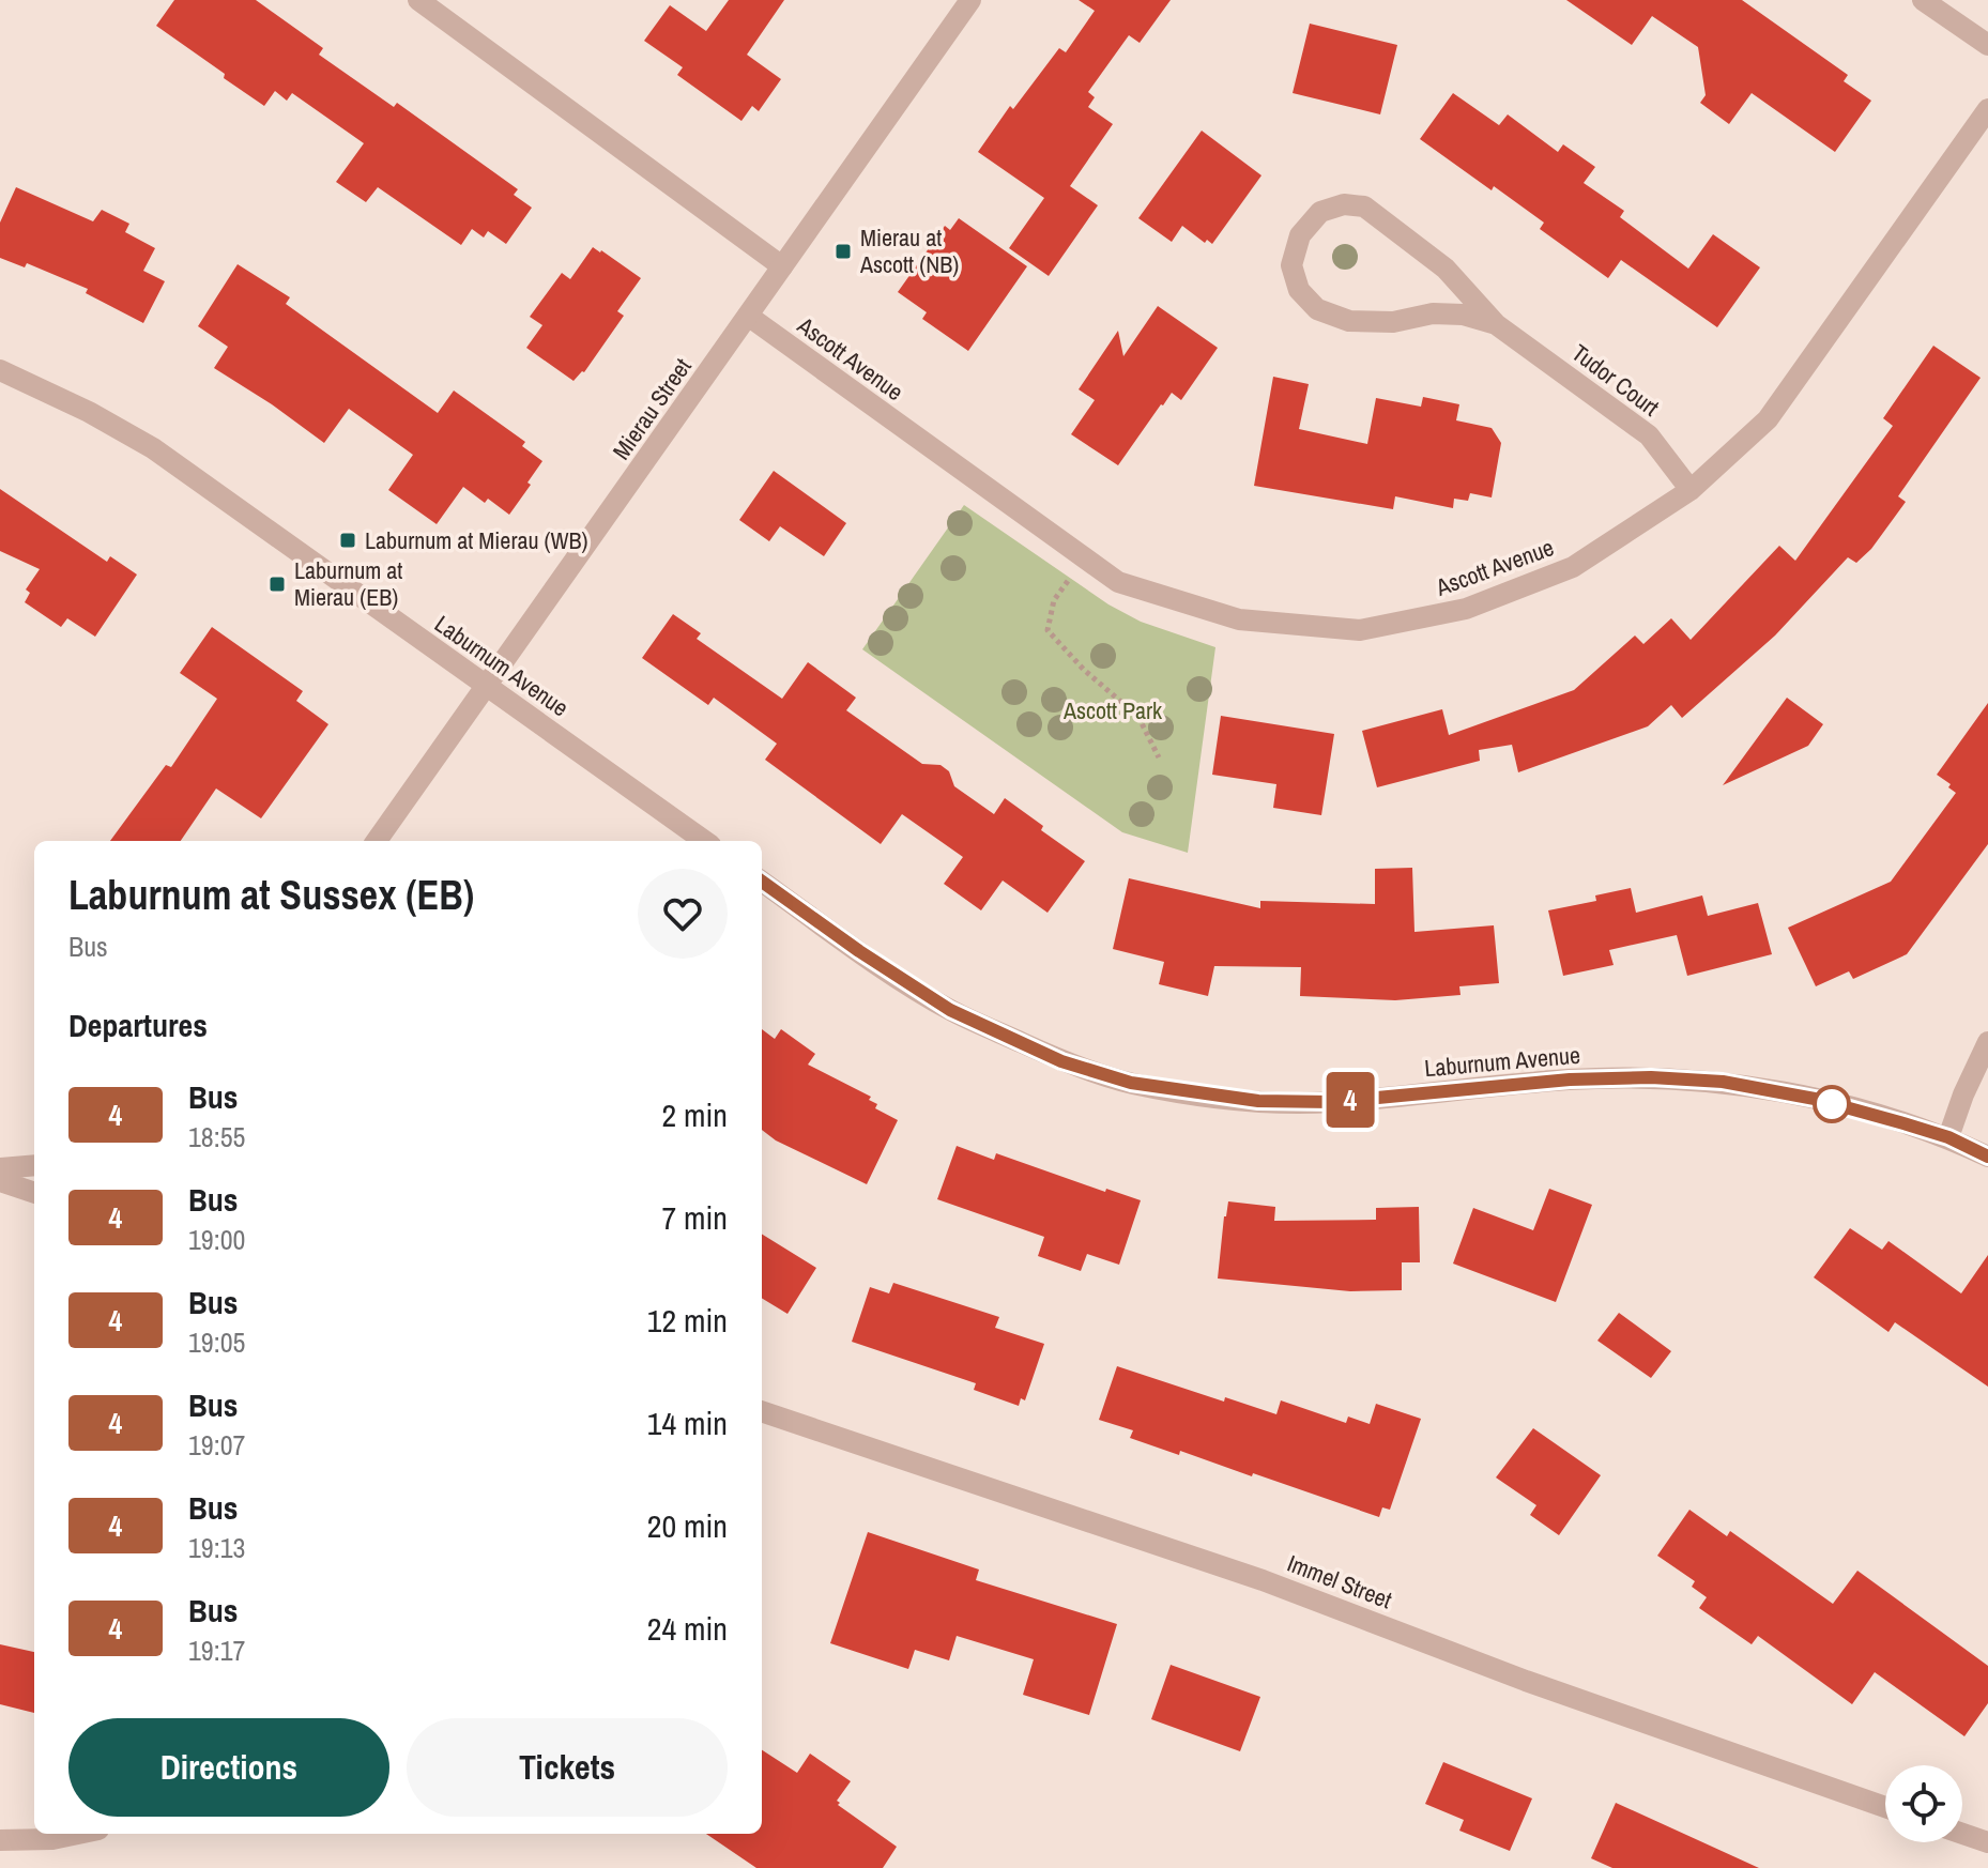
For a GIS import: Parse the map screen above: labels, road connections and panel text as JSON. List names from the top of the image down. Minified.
{"streets":{"street":["Ascott Avenue","Tudor Court","Mierau Street","Laburnum Avenue","Immel Street"]},"crossings":[["Ascott Avenue","Tudor Court"],["Ascott Avenue","Mierau Street"],["Mierau Street","Laburnum Avenue"]],"parks":["Ascott Park"],"places":{"transit":["Mierau at Ascott (NB)","Laburnum at Mierau (WB)","Laburnum at Mierau (EB)"]},"lines":["bus line 4"],"page":{"on_map":"4","heading":[["Laburnum at Sussex (EB)","Bus"],"Departures"],"list":[{"mark":"4","name":"Bus","note":"18:55","value":"2 min"},{"mark":"4","name":"Bus","note":"19:00","value":"7 min"},{"mark":"4","name":"Bus","note":"19:05","value":"12 min"},{"mark":"4","name":"Bus","note":"19:07","value":"14 min"},{"mark":"4","name":"Bus","note":"19:13","value":"20 min"},{"mark":"4","name":"Bus","note":"19:17","value":"24 min"}],"buttons":["Directions","Tickets"]}}
